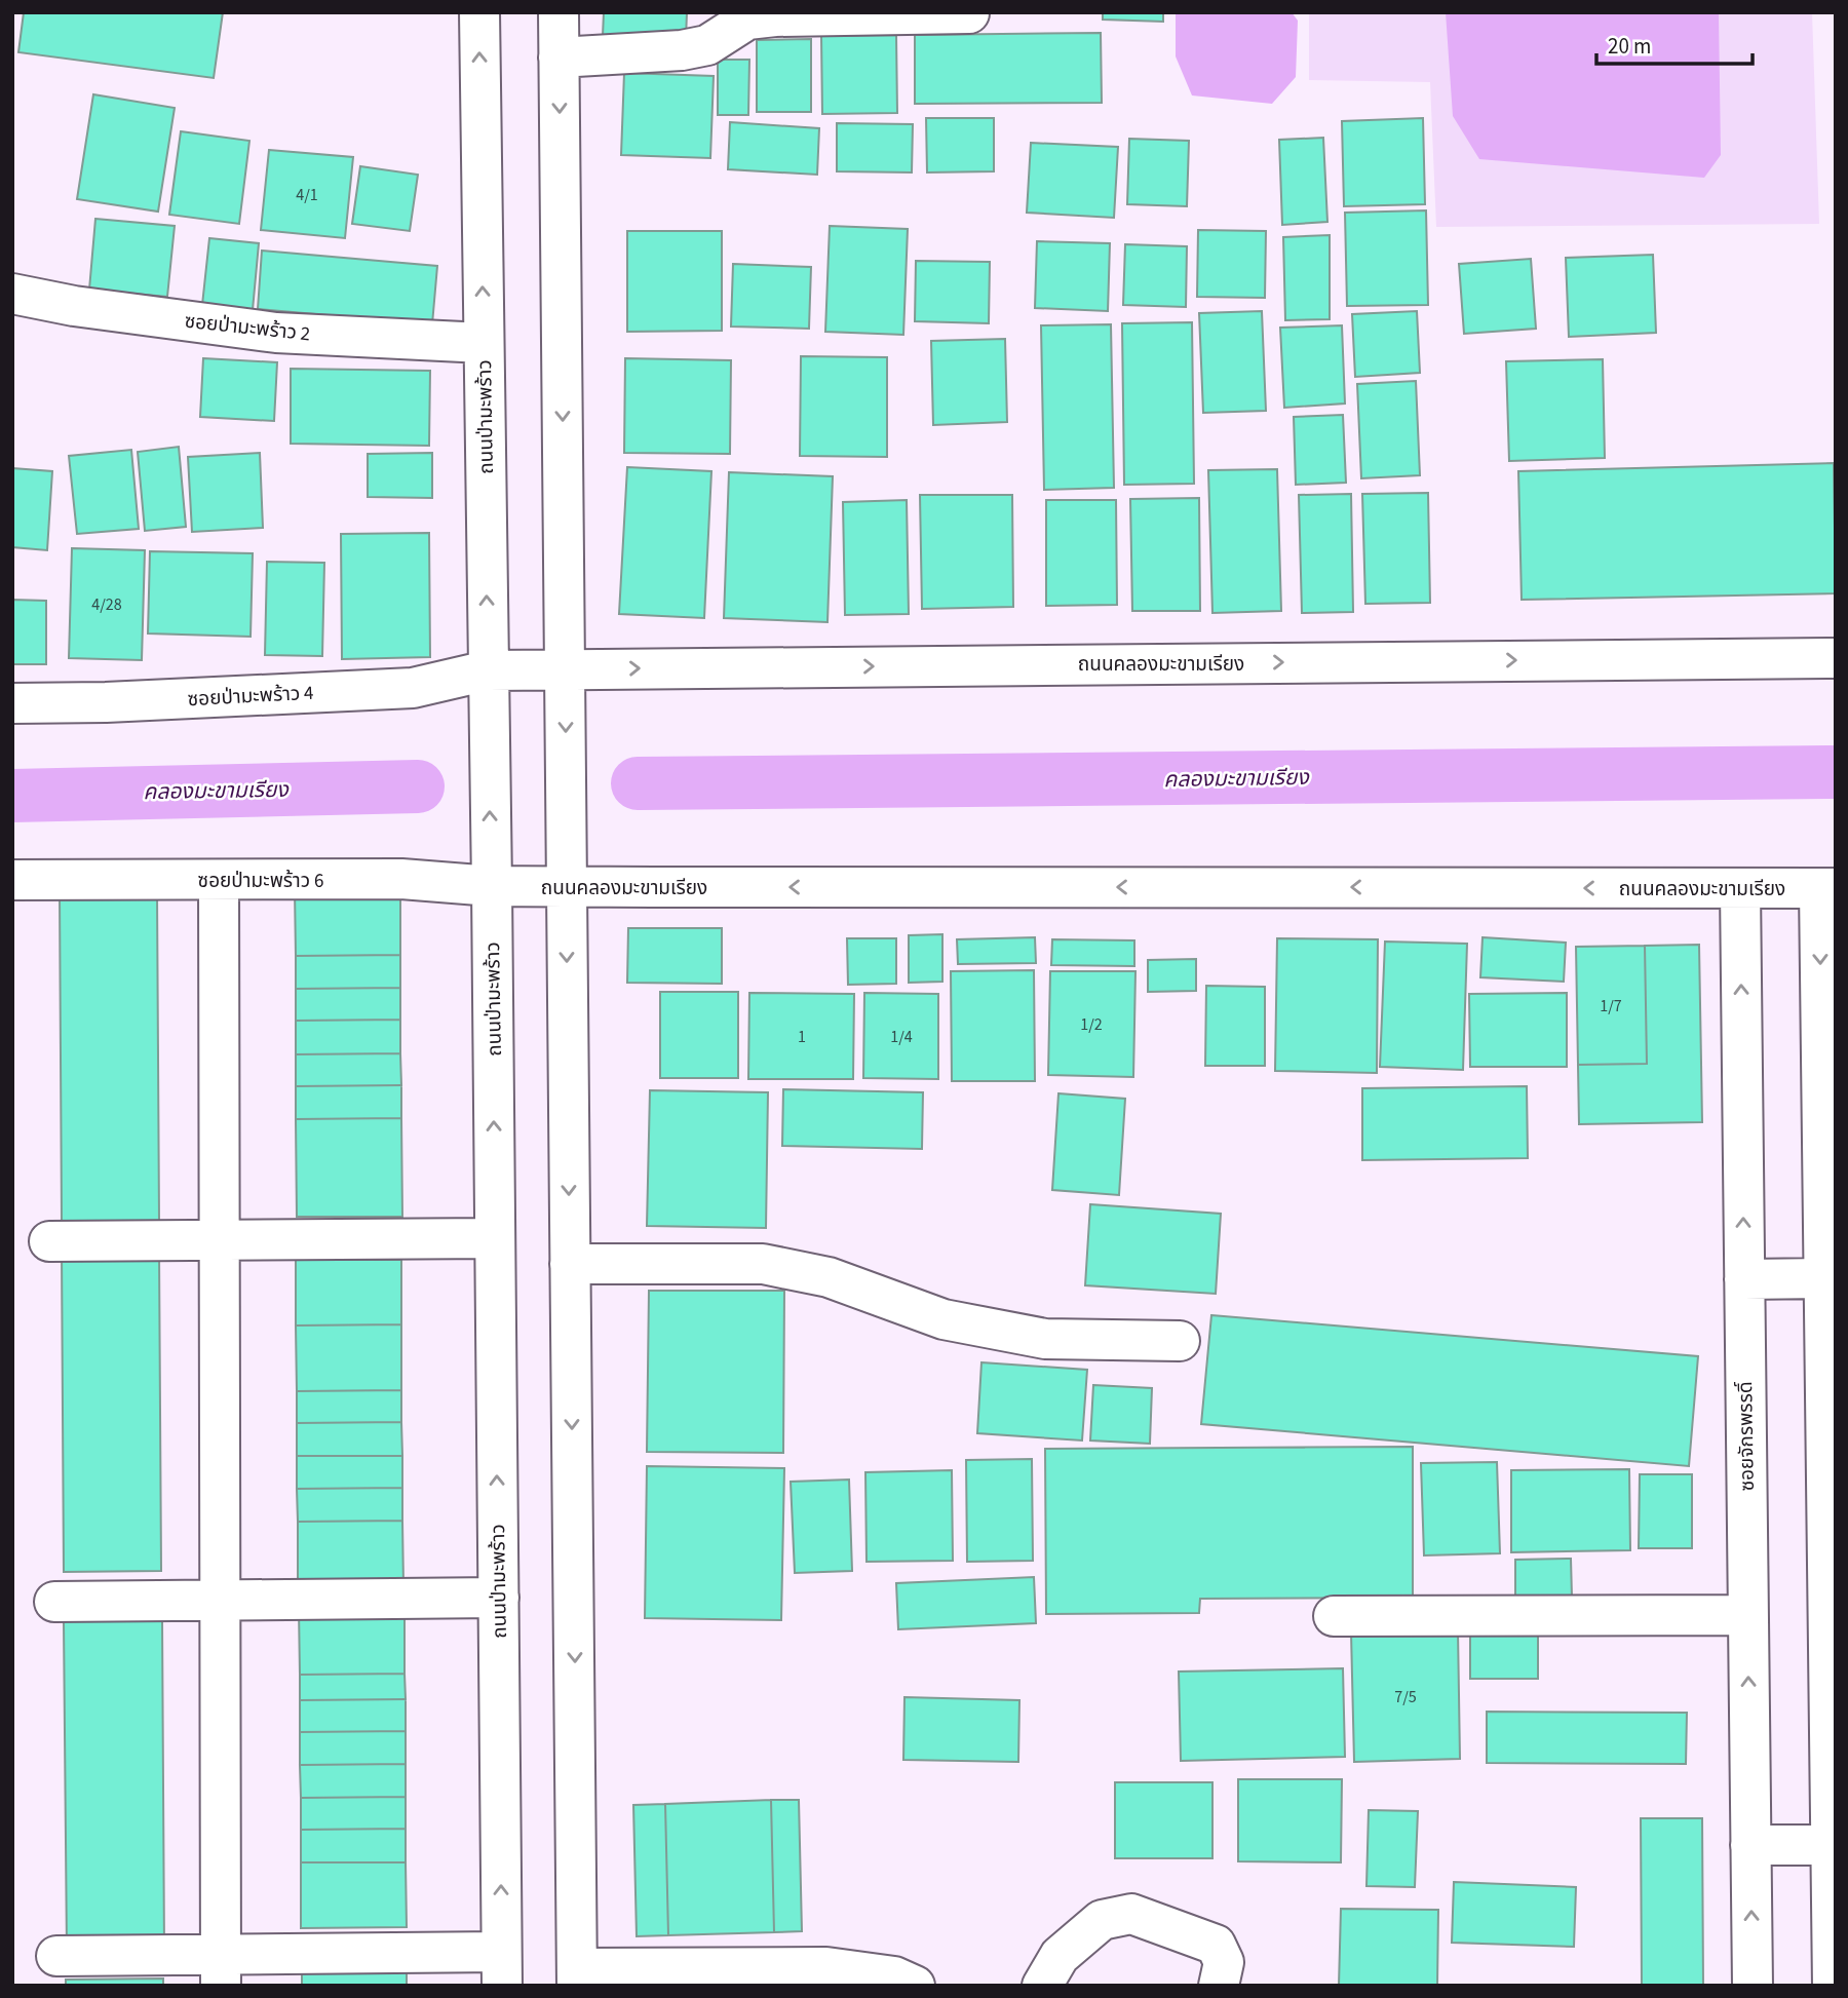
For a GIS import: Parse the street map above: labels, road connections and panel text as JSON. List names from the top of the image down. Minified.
{"streets":{"street":["ซอยป่ามะพร้าว 2","ถนนป่ามะพร้าว","ถนนคลองมะขามเรียง","ซอยป่ามะพร้าว 4","ซอยป่ามะพร้าว 6","ซอยจักรพรรดิ์"]},"crossings":[["ซอยป่ามะพร้าว 2","ถนนป่ามะพร้าว"],["ถนนป่ามะพร้าว","ถนนคลองมะขามเรียง"],["ถนนป่ามะพร้าว","ซอยป่ามะพร้าว 4"],["ถนนป่ามะพร้าว","ซอยป่ามะพร้าว 6"],["ถนนคลองมะขามเรียง","ซอยป่ามะพร้าว 4"],["ถนนคลองมะขามเรียง","ซอยป่ามะพร้าว 6"],["ถนนคลองมะขามเรียง","ซอยจักรพรรดิ์"]],"water":["คลองมะขามเรียง"],"house_numbers":["4/1","4/28","1/7","1/2","1","1/4","7/5"],"scale_bar":"20 m"}
